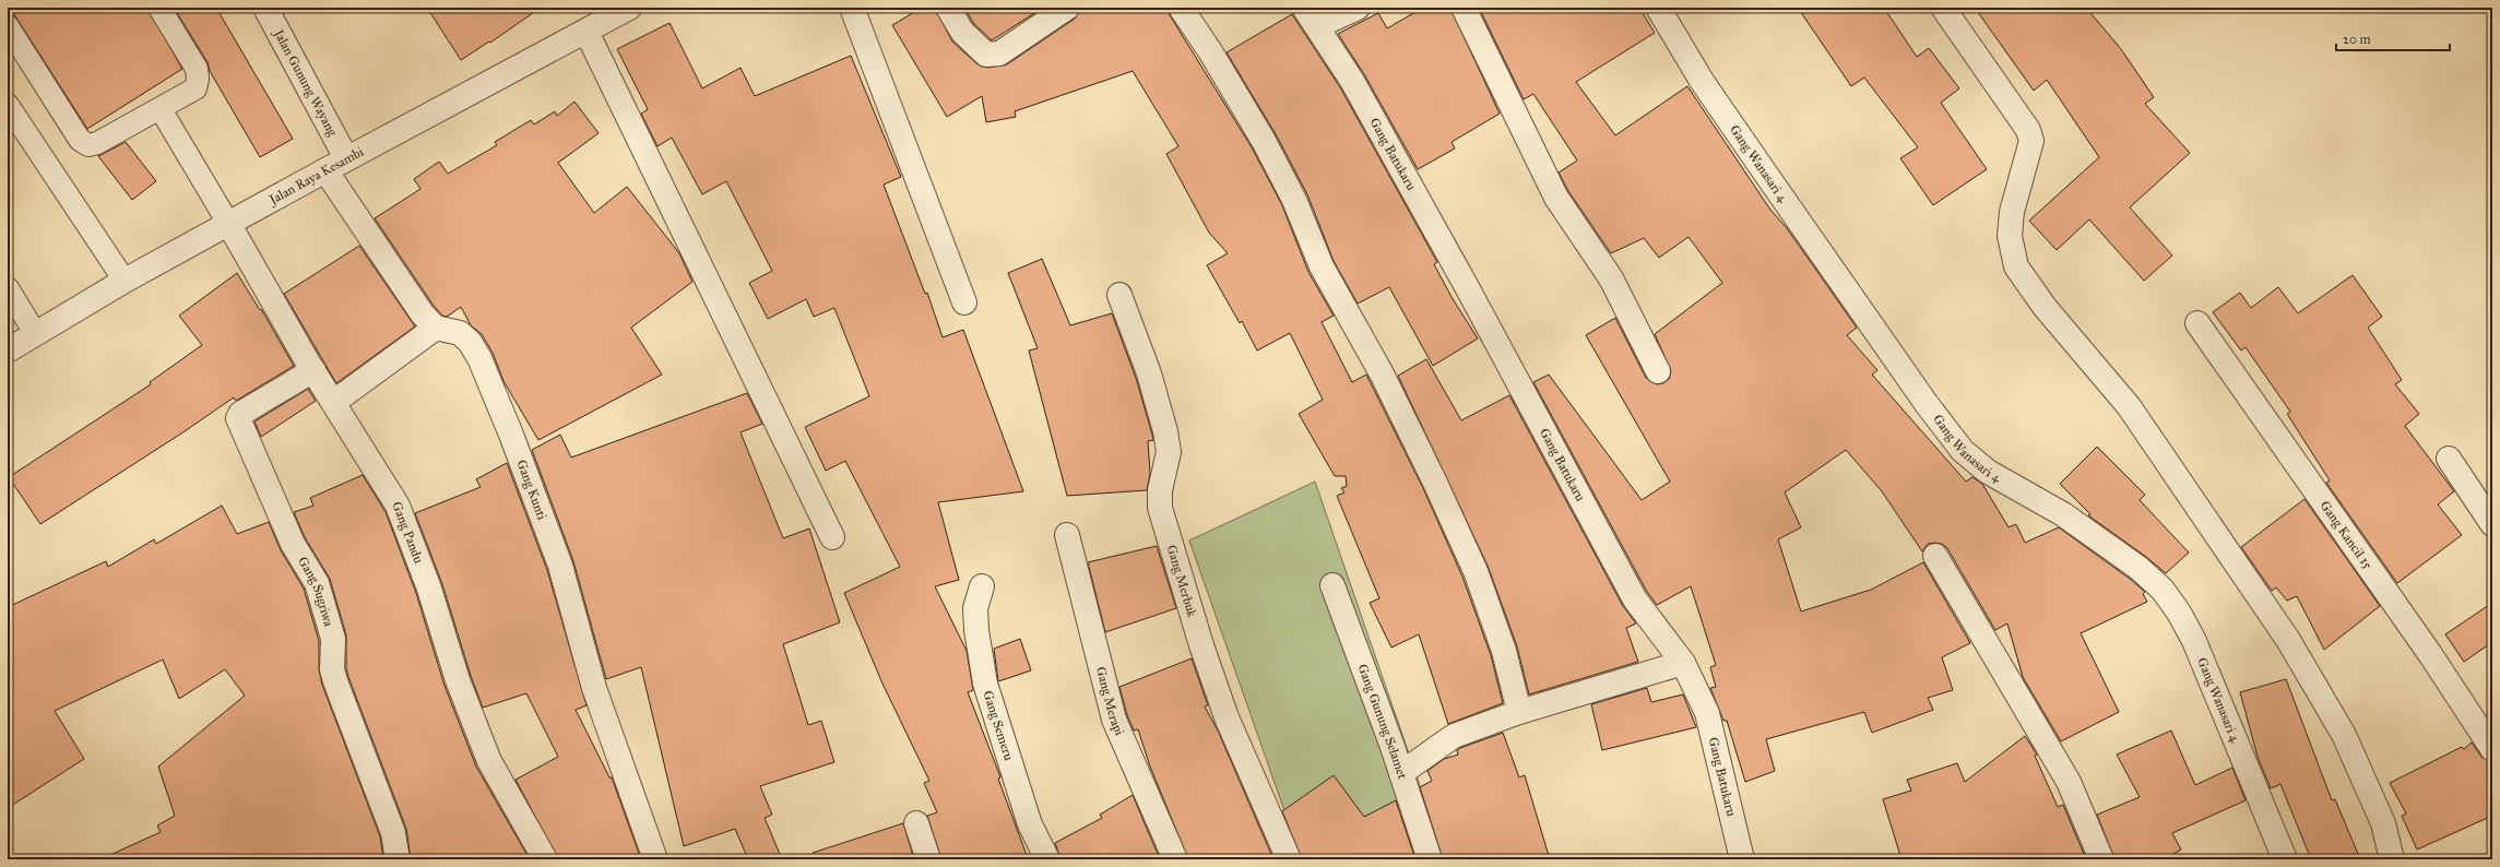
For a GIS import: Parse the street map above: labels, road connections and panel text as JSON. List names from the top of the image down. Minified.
{"streets":{"street":["Jalan Gunung Wayang","Gang Batukaru","Gang Wanasari 4","Jalan Raya Kesambi","Gang Kunti","Gang Pandu","Gang Kancil 15","Gang Merbuk","Gang Sugriwa","Gang Merapi","Gang Gunung Selamet","Gang Semeru"]},"crossings":[["Jalan Gunung Wayang","Jalan Raya Kesambi"],["Jalan Raya Kesambi","Gang Pandu"],["Gang Pandu","Gang Sugriwa"]],"scale_bar":"20 m"}
